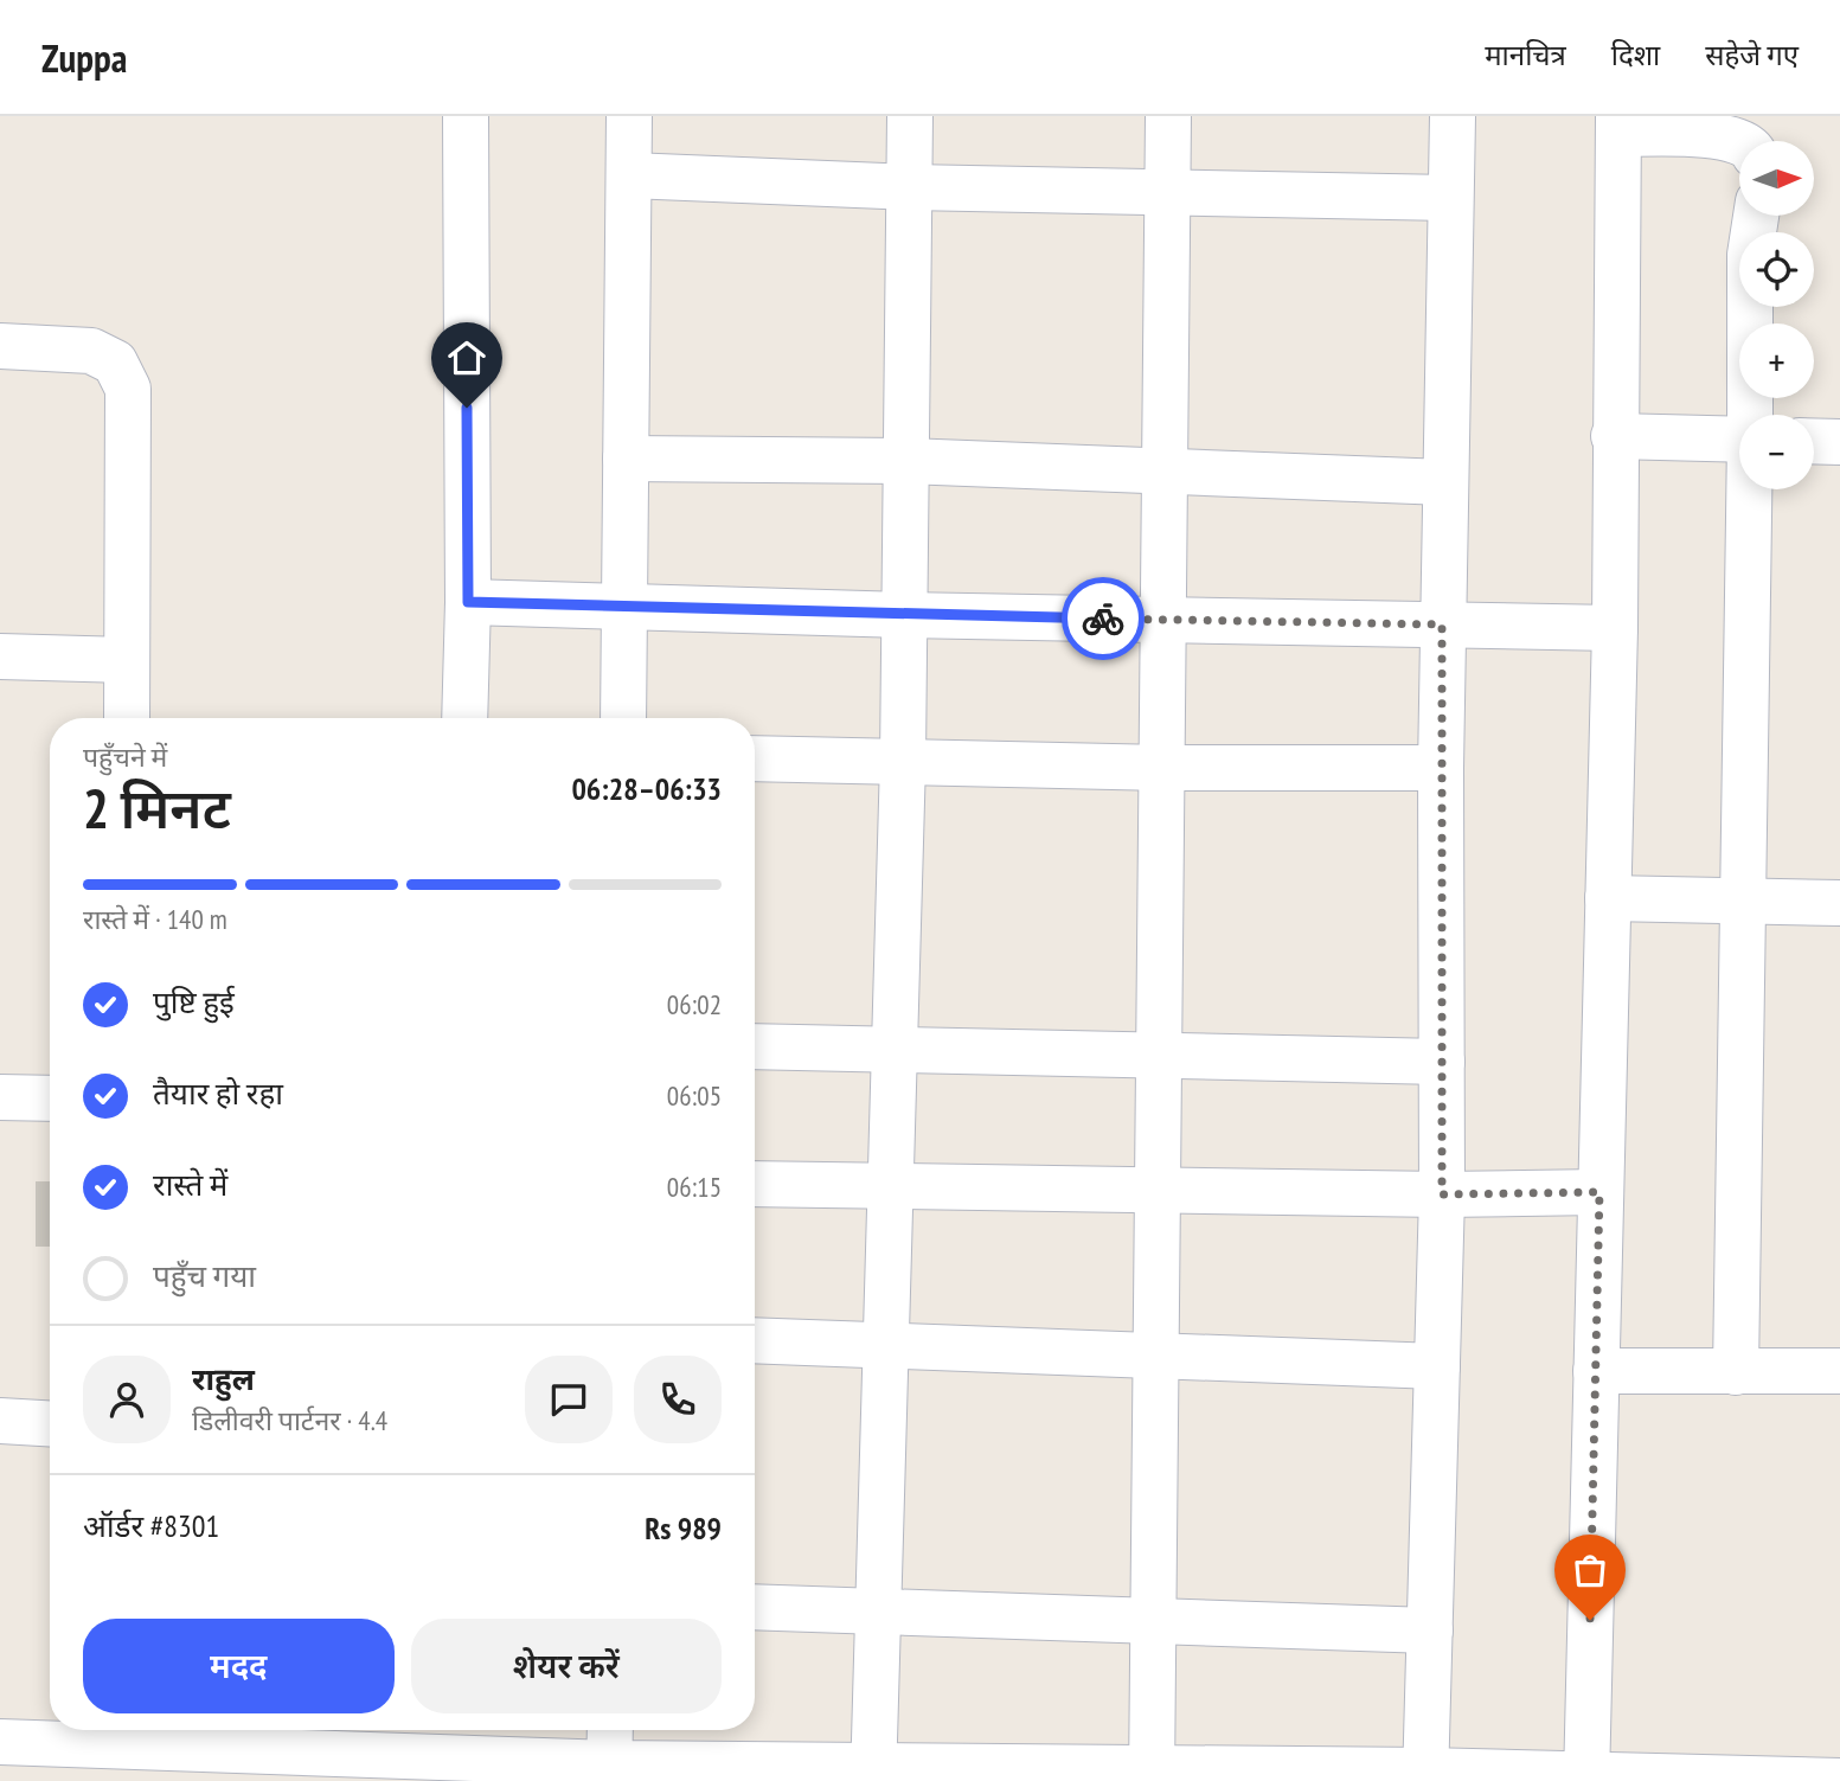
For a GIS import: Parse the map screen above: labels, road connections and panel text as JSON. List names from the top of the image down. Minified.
{"north":"right","page":{"header":"Zuppa","nav":["मानचित्र","दिशा","सहेजे गए"],"map_buttons":["+","−"],"heading":["2 मिनट","पहुँचने में","06:28–06:33"],"panel":["राहुल","डिलीवरी पार्टनर · 4.4","ऑर्डर #8301","Rs 989"],"bar":"रास्ते में · 140 m","list":[["पुष्टि हुई","06:02"],["तैयार हो रहा","06:05"],["रास्ते में","06:15"],"पहुँच गया"],"buttons":["मदद","शेयर करें"]}}
